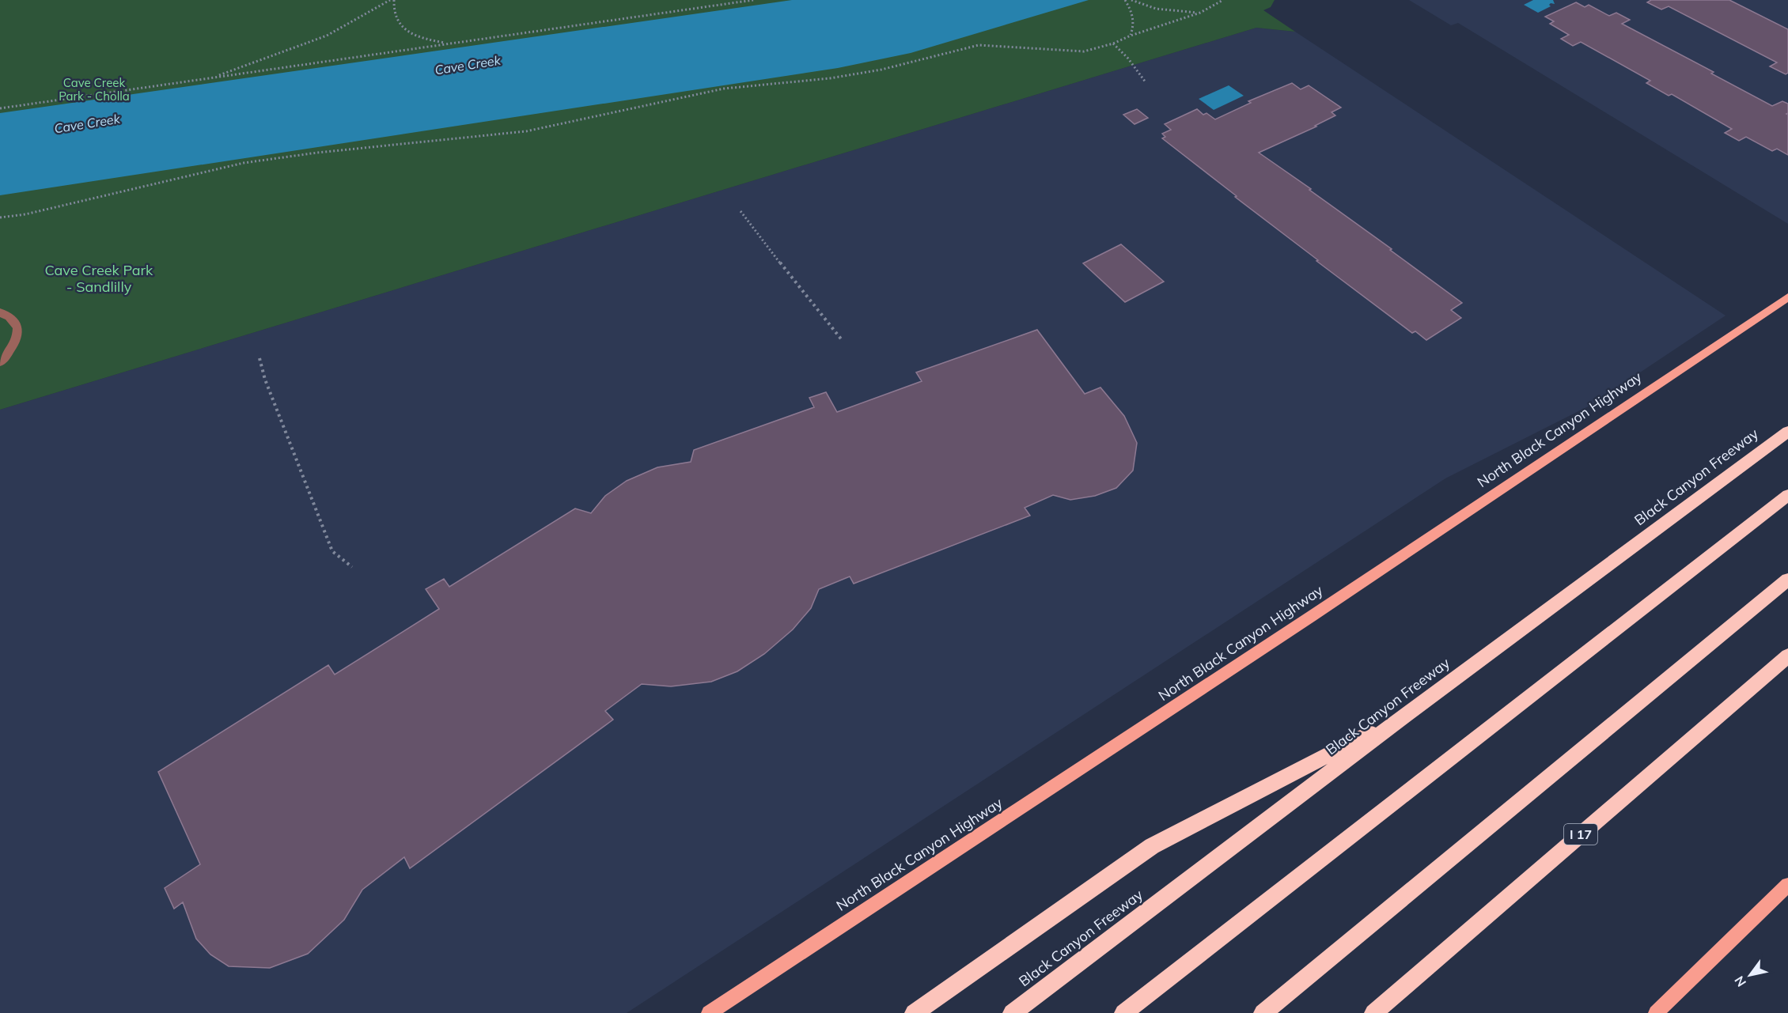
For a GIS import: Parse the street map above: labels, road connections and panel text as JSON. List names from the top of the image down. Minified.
{"streets":{"highway":["Black Canyon Freeway","I 17"],"main road":["North Black Canyon Highway"]},"water":["Cave Creek"],"parks":["Cave Creek Park - Cholla","Cave Creek Park - Sandlilly"],"north":"bottom left"}
